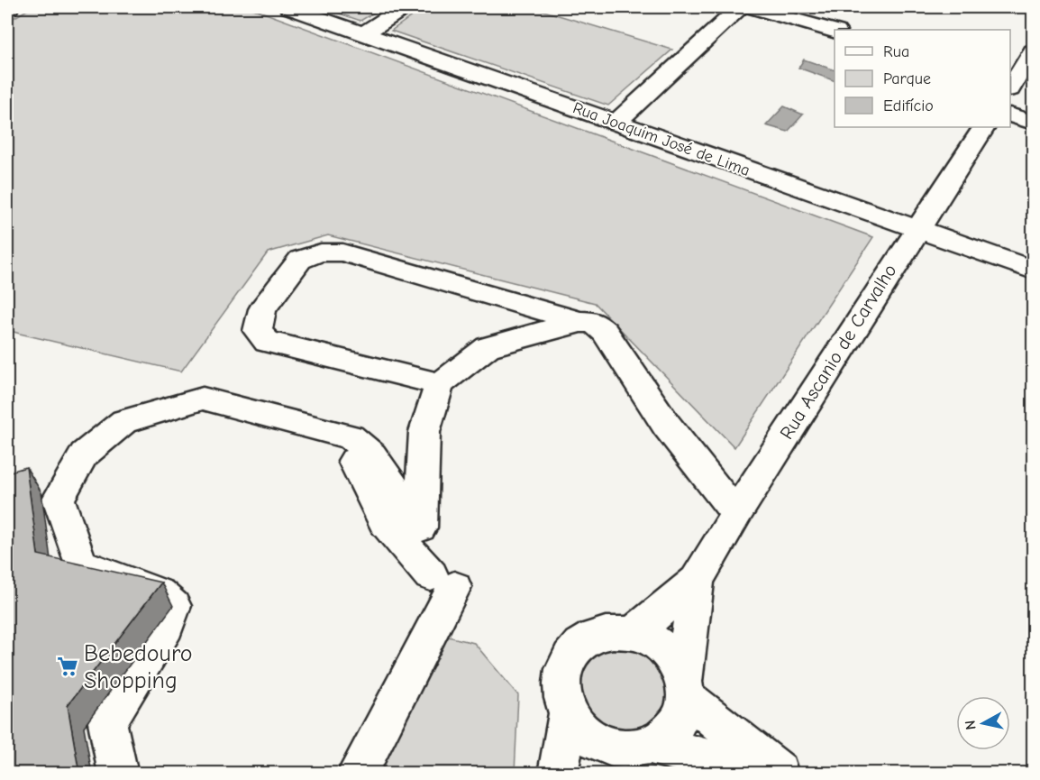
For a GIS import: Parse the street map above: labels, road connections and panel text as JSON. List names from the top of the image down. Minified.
{"streets":{"street":["Rua Joaquim José de Lima","Rua Ascanio de Carvalho"]},"crossings":[["Rua Joaquim José de Lima","Rua Ascanio de Carvalho"]],"places":{"supermarket":["Bebedouro Shopping"]},"legend":["Rua","Parque","Edifício"],"north":"left"}
